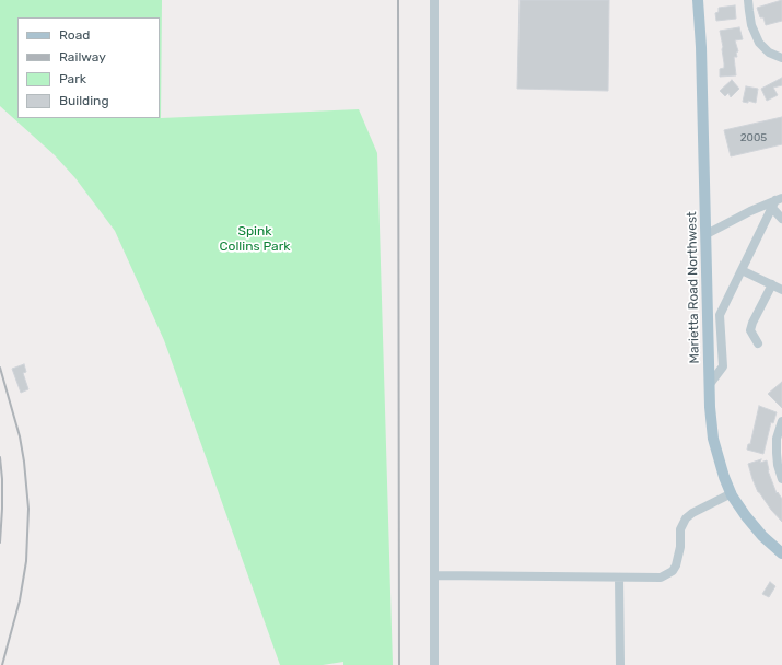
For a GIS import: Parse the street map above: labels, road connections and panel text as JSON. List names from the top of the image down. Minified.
{"streets":{"main road":["Marietta Road Northwest"]},"parks":["Spink Collins Park"],"house_numbers":["2005"],"legend":["Road","Railway","Park","Building"]}
